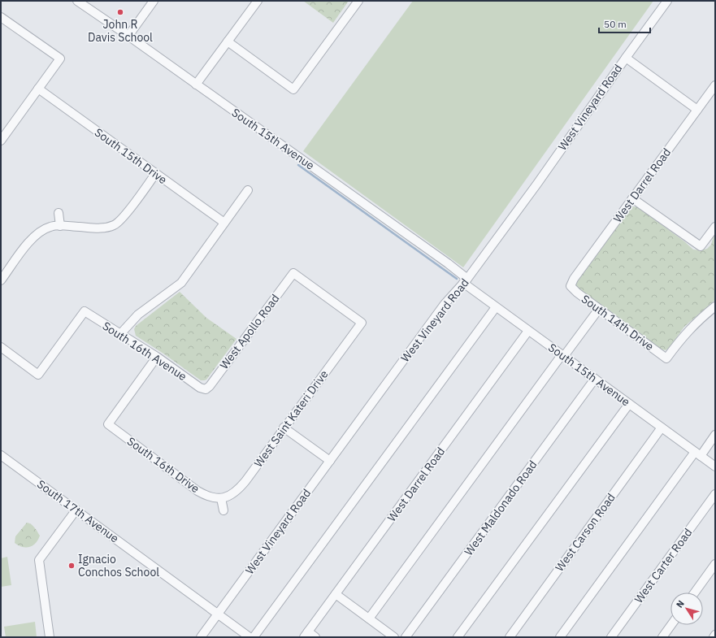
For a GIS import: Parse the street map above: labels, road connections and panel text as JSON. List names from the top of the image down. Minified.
{"streets":{"street":["West Vineyard Road","South 15th Avenue","South 15th Drive","West Darrel Road","South 14th Drive","West Apollo Road","South 16th Avenue","West Saint Kateri Drive","South 16th Drive","West Maldonado Road","South 17th Avenue","West Carson Road","West Carter Road"]},"crossings":[["West Vineyard Road","South 15th Avenue"],["West Vineyard Road","South 17th Avenue"],["South 15th Avenue","West Darrel Road"],["South 15th Avenue","West Maldonado Road"],["South 15th Avenue","West Carson Road"],["West Darrel Road","South 14th Drive"],["West Apollo Road","South 16th Avenue"],["West Apollo Road","West Saint Kateri Drive"],["South 16th Avenue","South 16th Drive"],["West Saint Kateri Drive","South 16th Drive"]],"places":["John R Davis School","Ignacio Conchos School"],"scale_bar":"50 m","north":"top left"}
